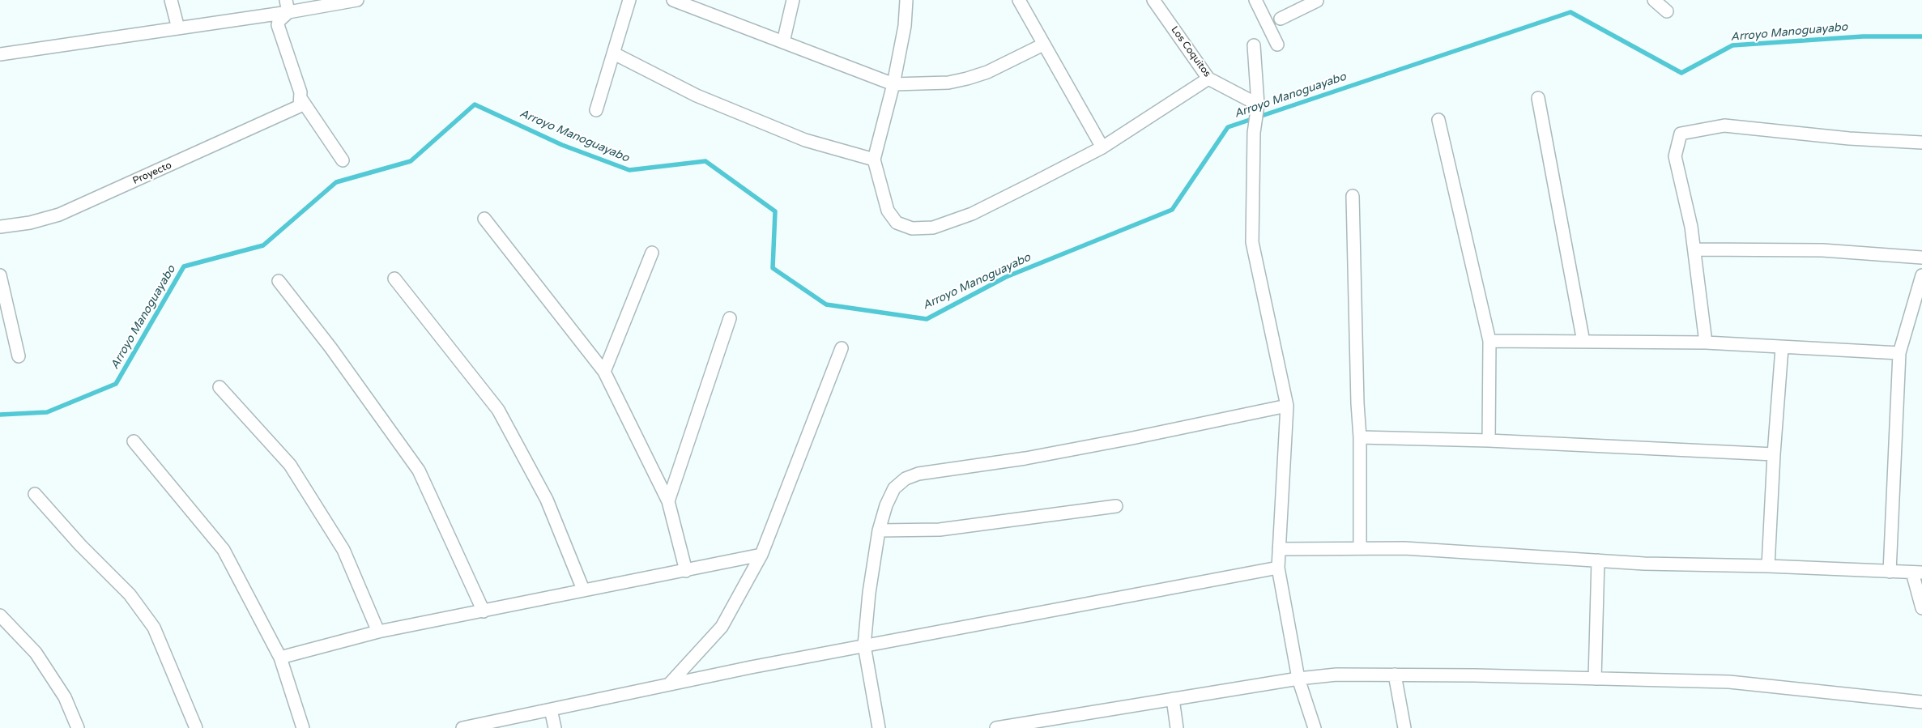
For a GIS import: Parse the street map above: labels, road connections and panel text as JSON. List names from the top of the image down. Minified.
{"streets":{"street":["Los Coquitos","Proyecto"]},"water":["Arroyo Manoguayabo"]}
